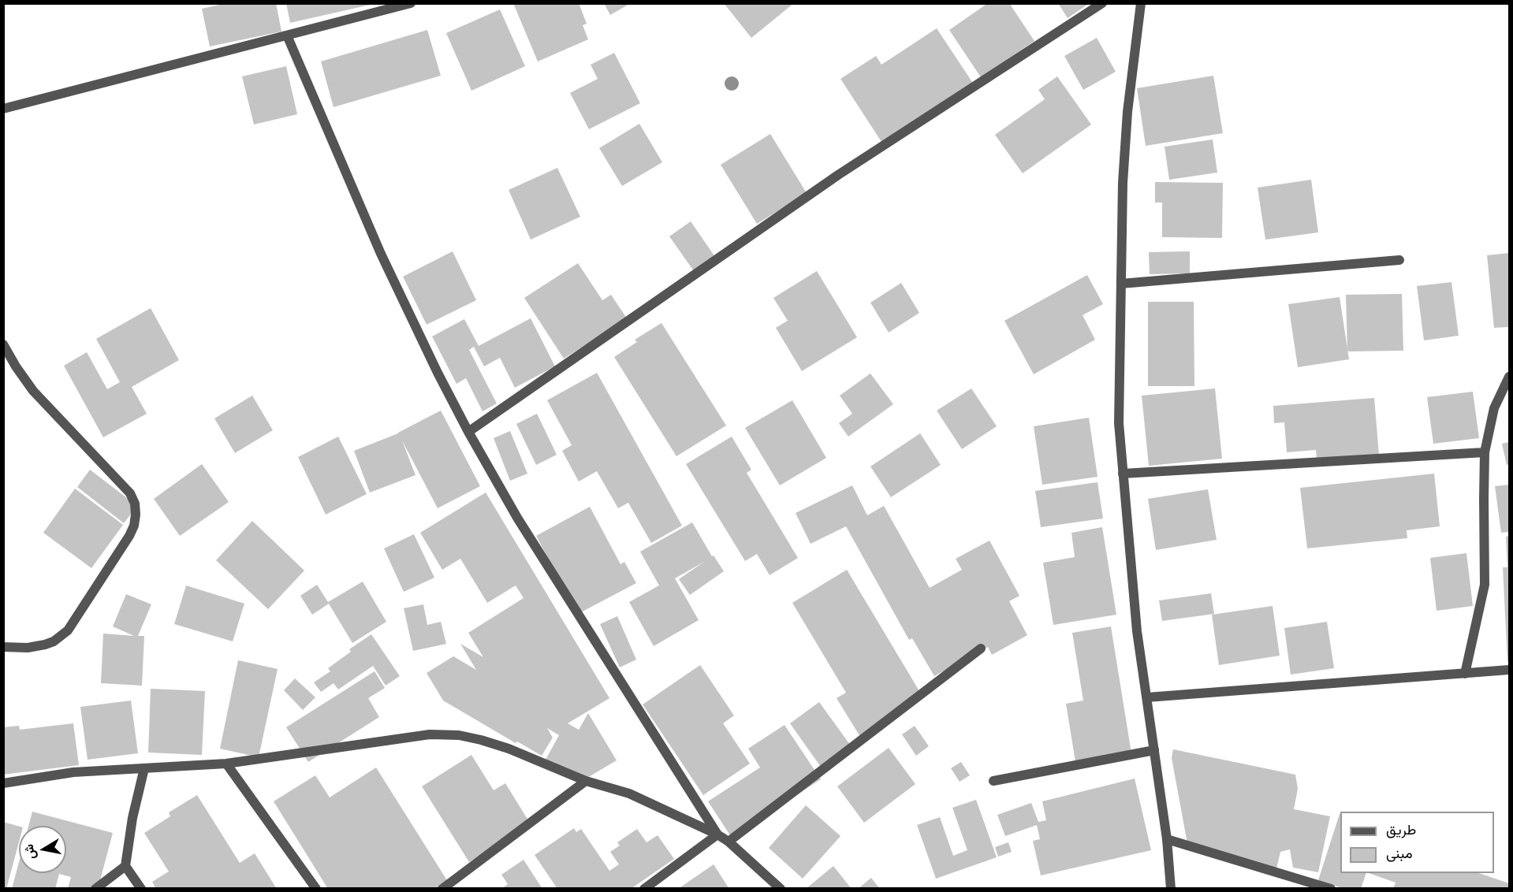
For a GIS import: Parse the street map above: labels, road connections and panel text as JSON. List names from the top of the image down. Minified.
{"legend":["طريق","مبنى"],"north":"left"}
